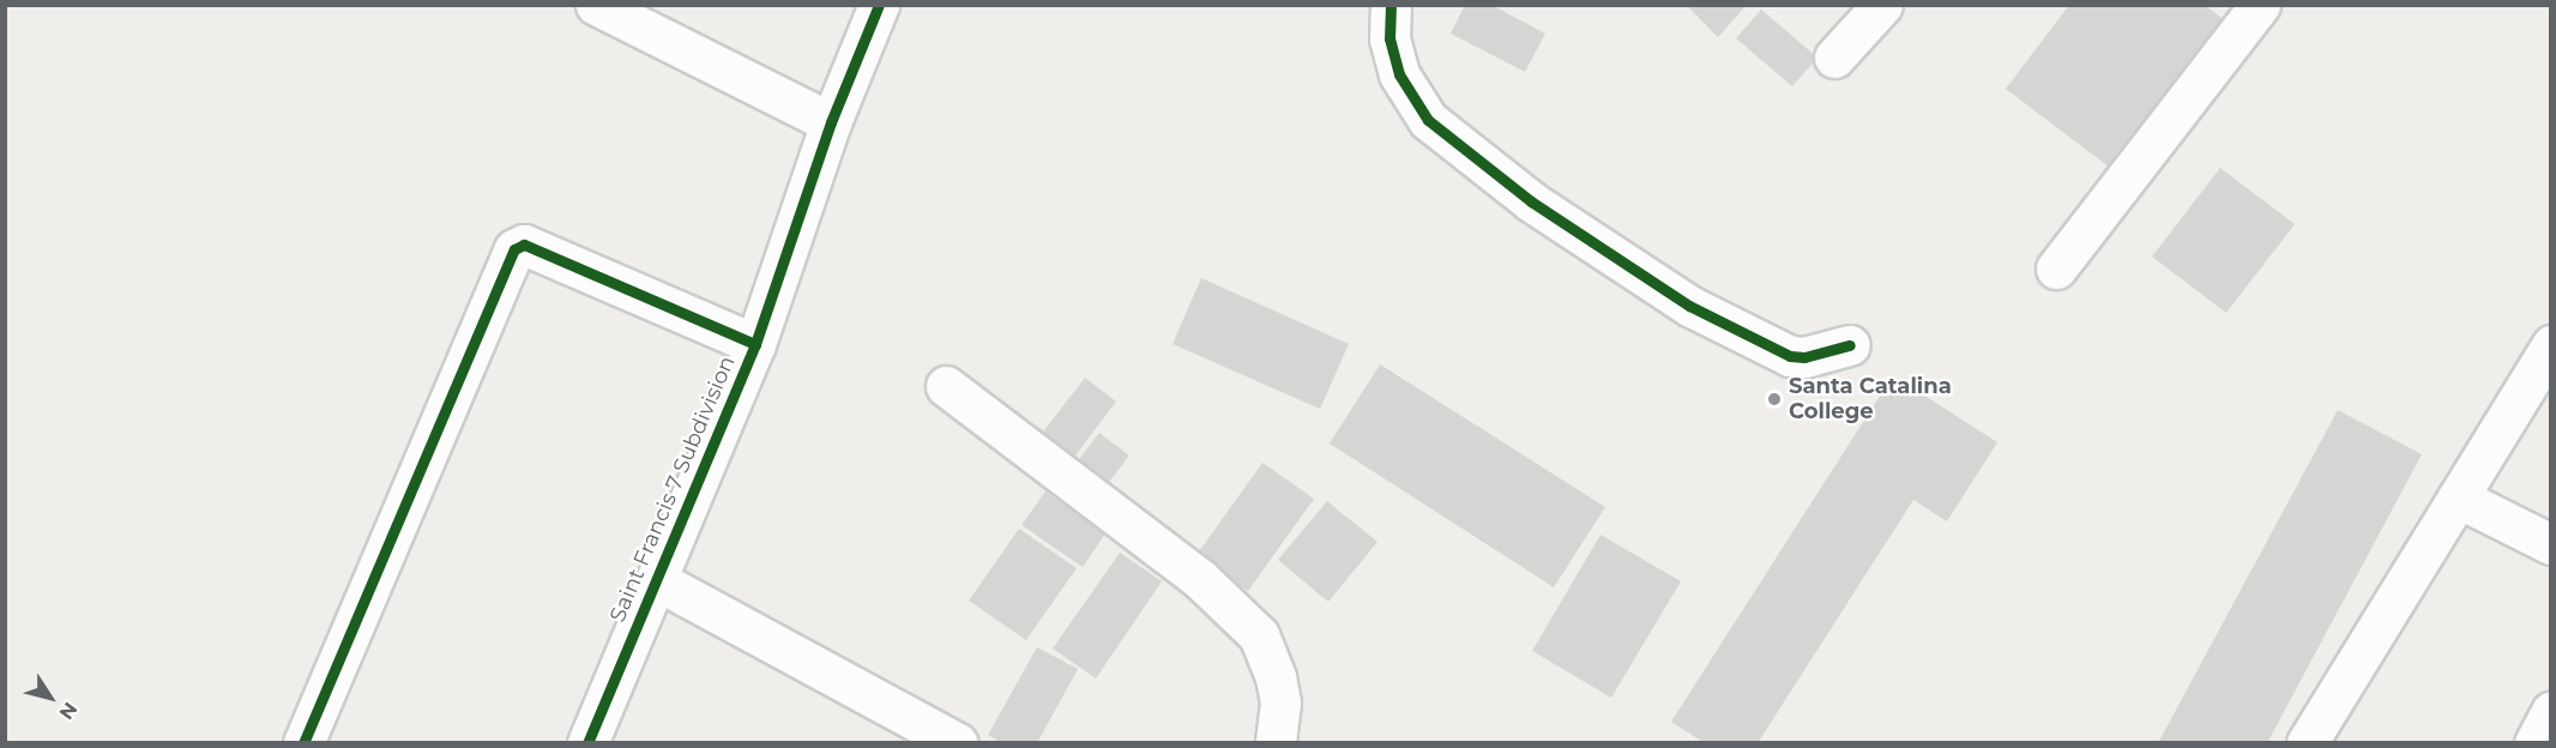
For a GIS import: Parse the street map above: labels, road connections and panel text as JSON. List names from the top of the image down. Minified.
{"streets":{"street":["Saint Francis 7 Subdivision"]},"places":["Santa Catalina College"],"north":"bottom right"}
